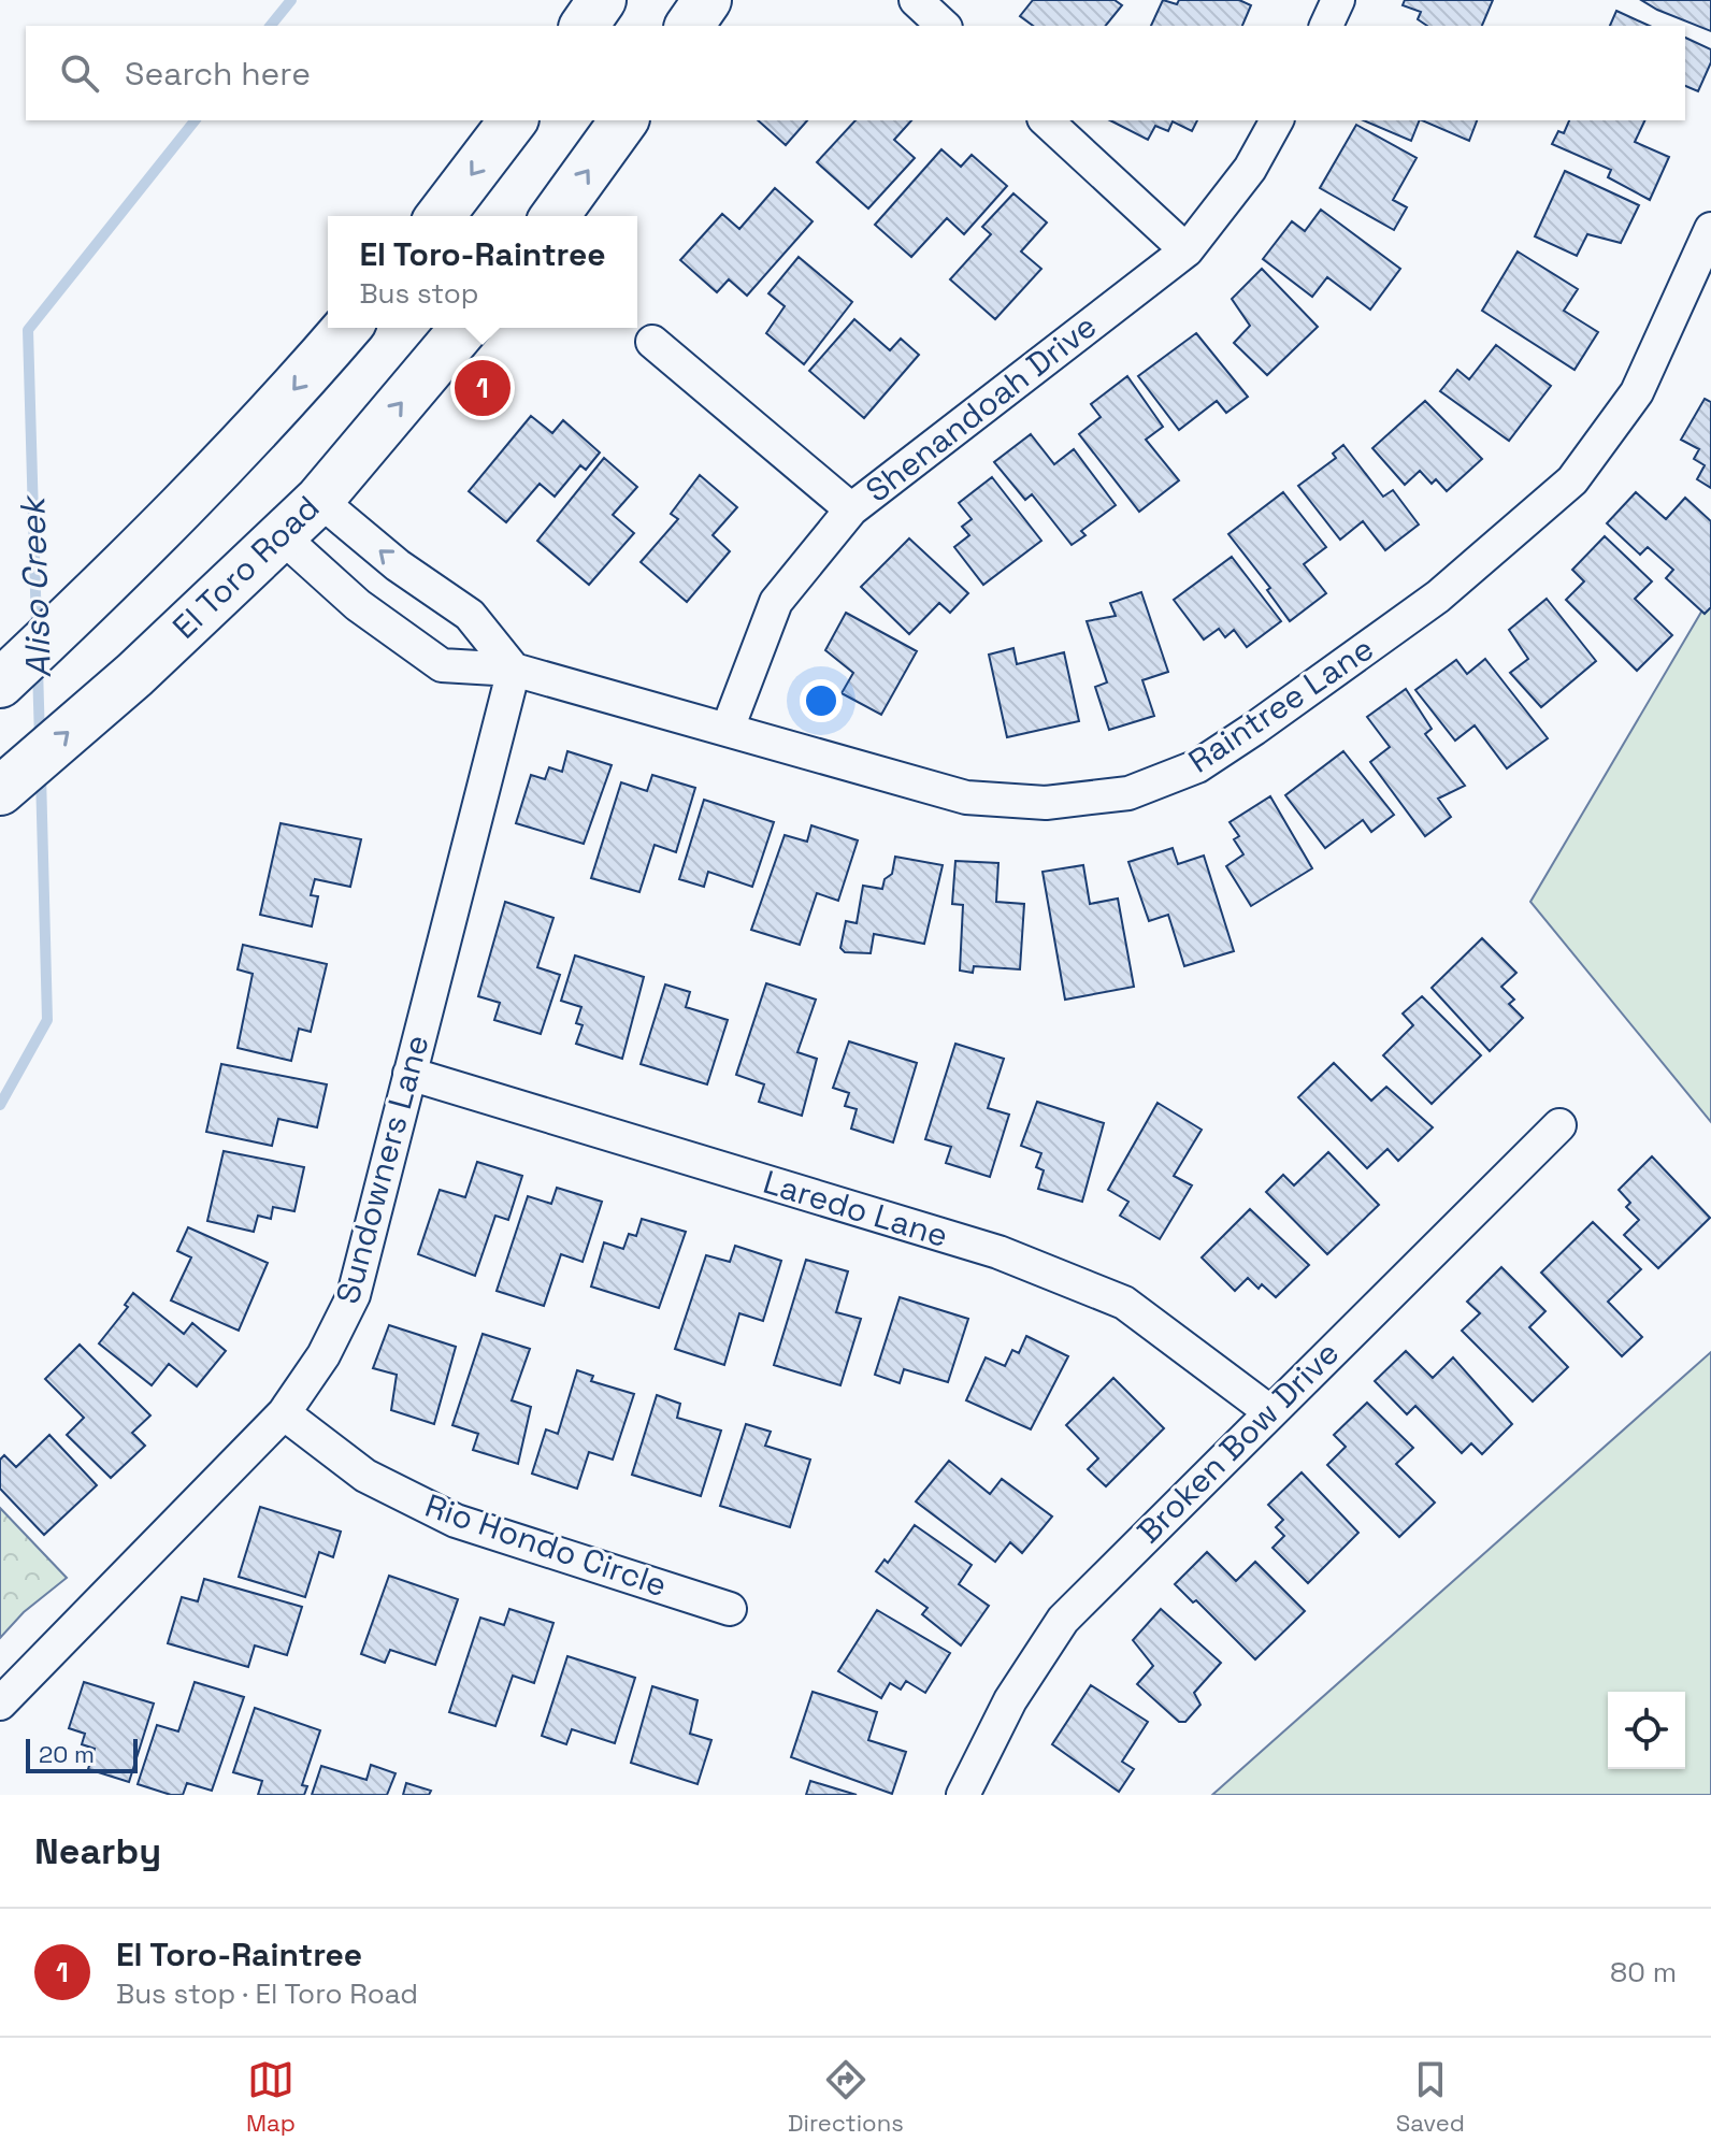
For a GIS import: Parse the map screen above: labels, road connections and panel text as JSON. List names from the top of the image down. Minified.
{"streets":{"main road":["El Toro Road"],"street":["Shenandoah Drive","Raintree Lane","Sundowners Lane","Laredo Lane","Broken Bow Drive","Rio Hondo Circle"]},"crossings":[["Shenandoah Drive","Raintree Lane"],["El Toro Road","Raintree Lane"],["Raintree Lane","Sundowners Lane"],["Sundowners Lane","Laredo Lane"],["Sundowners Lane","Rio Hondo Circle"],["Laredo Lane","Broken Bow Drive"]],"water":["Aliso Creek"],"scale_bar":"20 m","page":{"search":"Search here","popup":["El Toro-Raintree","Bus stop"],"pins":"1","scale":"20 m","heading":"Nearby","list":[{"mark":"1","name":"El Toro-Raintree","note":"Bus stop · El Toro Road","value":"80 m"}],"nav":["Map","Directions","Saved"]}}
